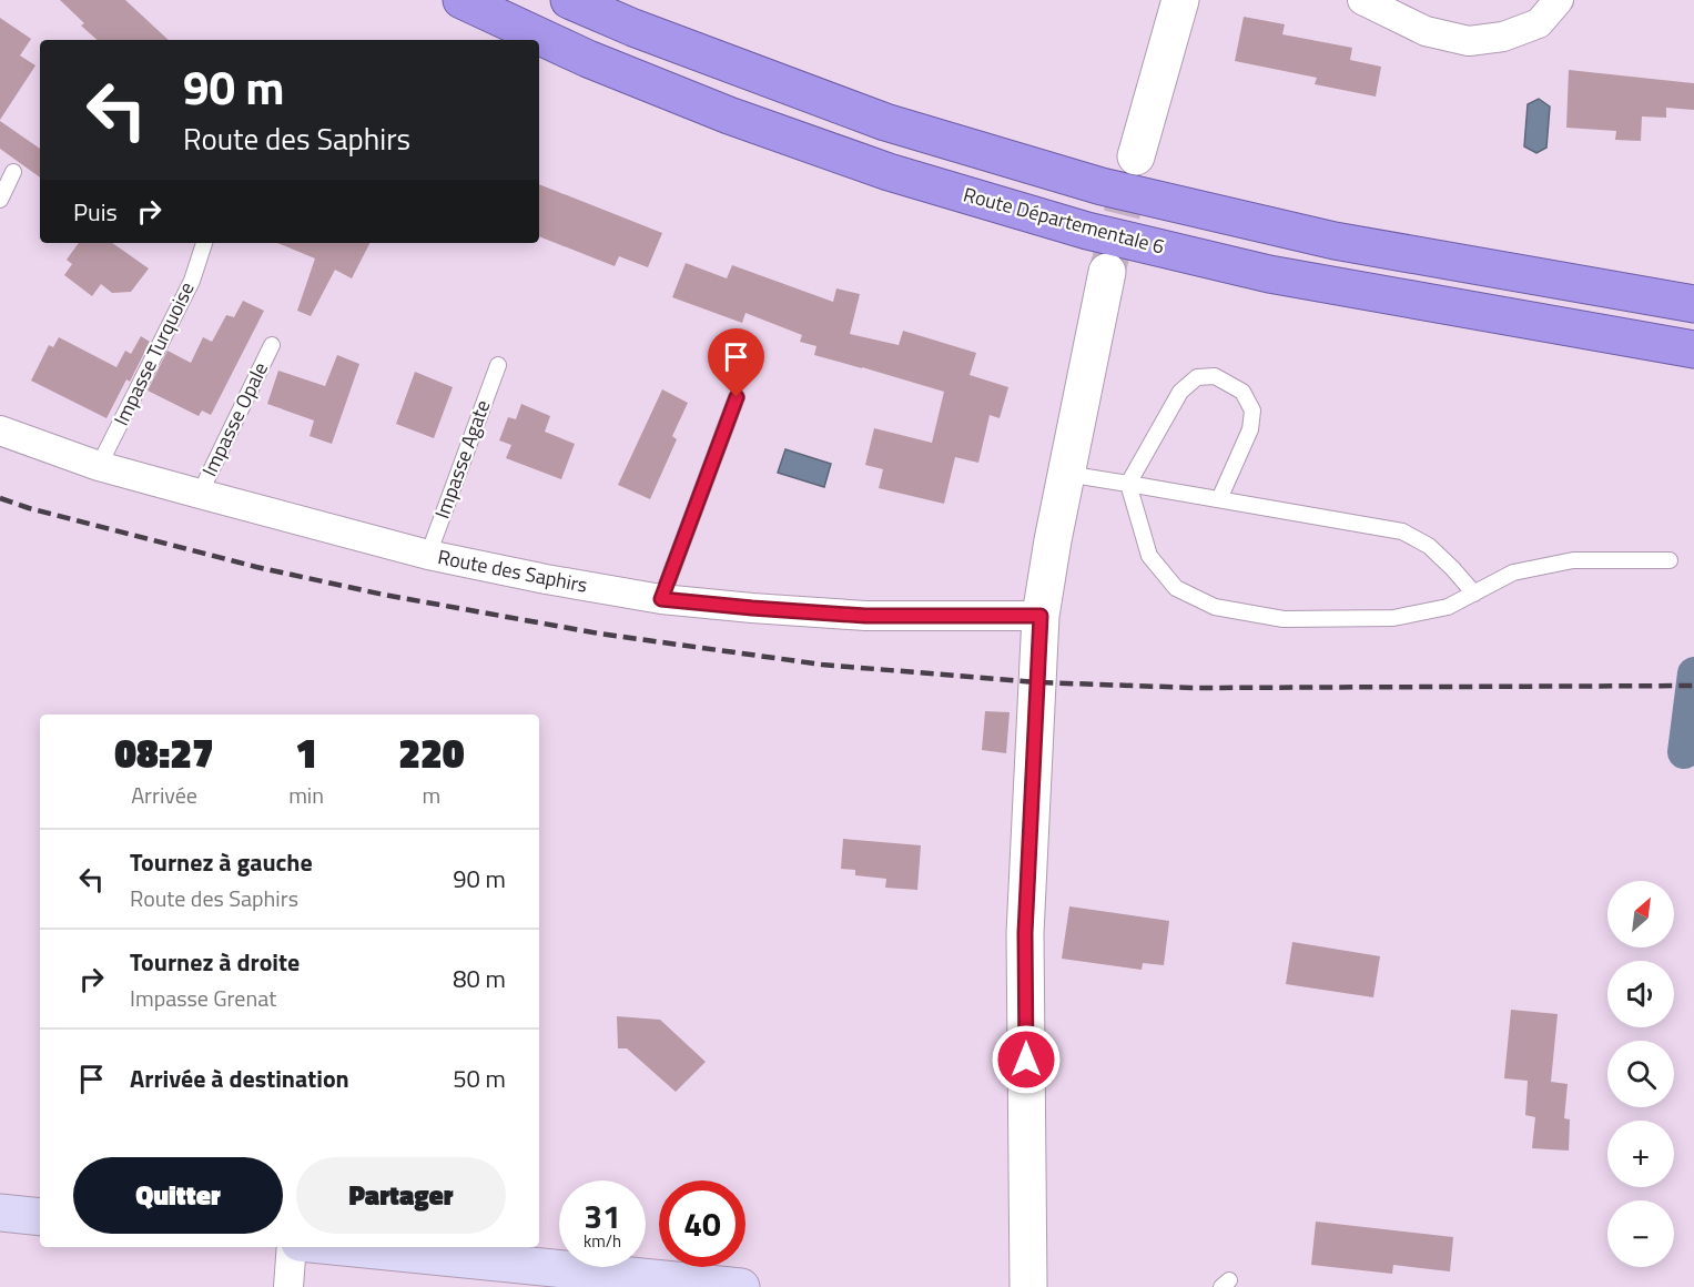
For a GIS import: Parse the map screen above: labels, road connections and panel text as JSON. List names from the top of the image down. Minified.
{"streets":{"highway":["Route Départementale 6"],"street":["Route des Saphirs"],"lane":["Impasse Turquoise","Impasse Opale","Impasse Agate"]},"crossings":[["Impasse Turquoise","Route des Saphirs"],["Impasse Opale","Route des Saphirs"],["Impasse Agate","Route des Saphirs"]],"north":"top right","page":{"turn":["90 m","Route des Saphirs"],"then":"Puis","eta":["08:27","Arrivée","1","min","220","m"],"list":[{"name":"Tournez à gauche","note":"Route des Saphirs","value":"90 m"},{"name":"Tournez à droite","note":"Impasse Grenat","value":"80 m"},{"name":"Arrivée à destination","value":"50 m"}],"map_buttons":["+","−"],"buttons":["Quitter","Partager"],"speed":"31 km/h","limit":"40"}}
